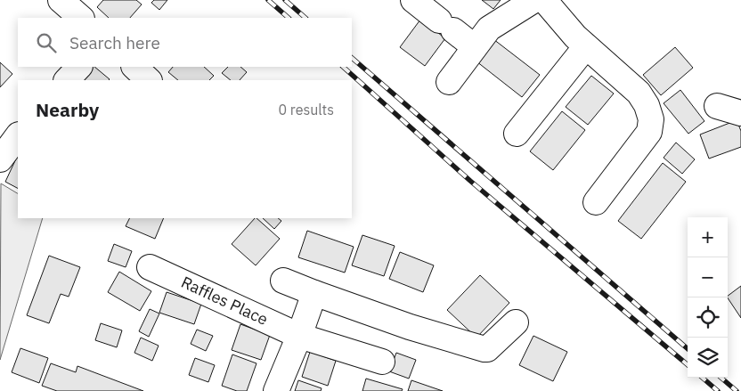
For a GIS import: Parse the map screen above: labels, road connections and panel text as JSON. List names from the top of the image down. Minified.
{"streets":{"street":["Raffles Place"]},"page":{"search":"Search here","heading":["Nearby","0 results"],"map_buttons":["+","−"]}}
